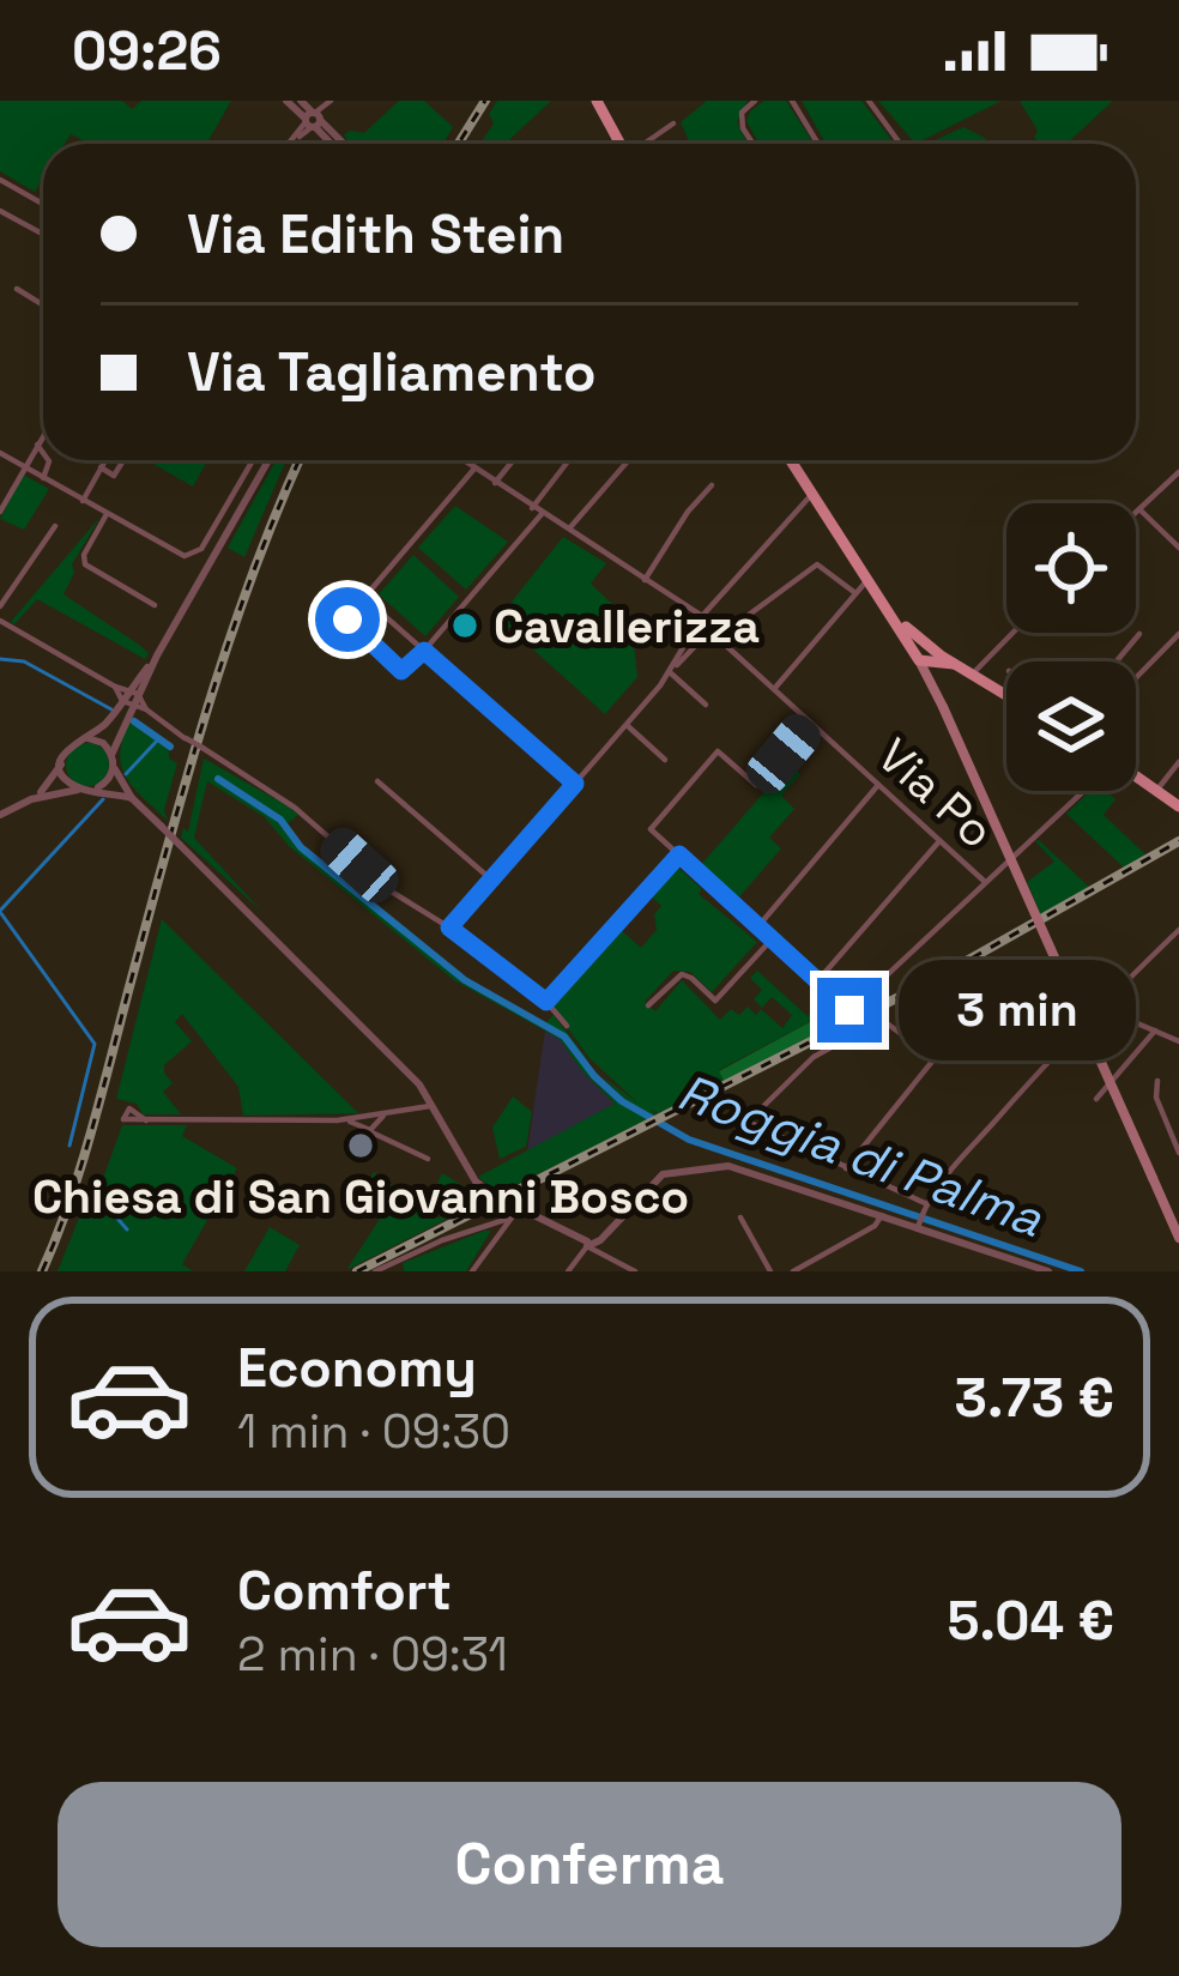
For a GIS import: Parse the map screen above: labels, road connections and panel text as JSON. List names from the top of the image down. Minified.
{"streets":{"street":["Via Po"]},"water":["Roggia di Palma"],"places":["Cavallerizza","Chiesa di San Giovanni Bosco"],"page":{"status":"09:26","banner":["Via Edith Stein","Via Tagliamento"],"bubble":"3 min","list":[{"name":"Economy","note":"1 min · 09:30","value":"3.73 €"},{"name":"Comfort","note":"2 min · 09:31","value":"5.04 €"}],"buttons":"Conferma"}}
